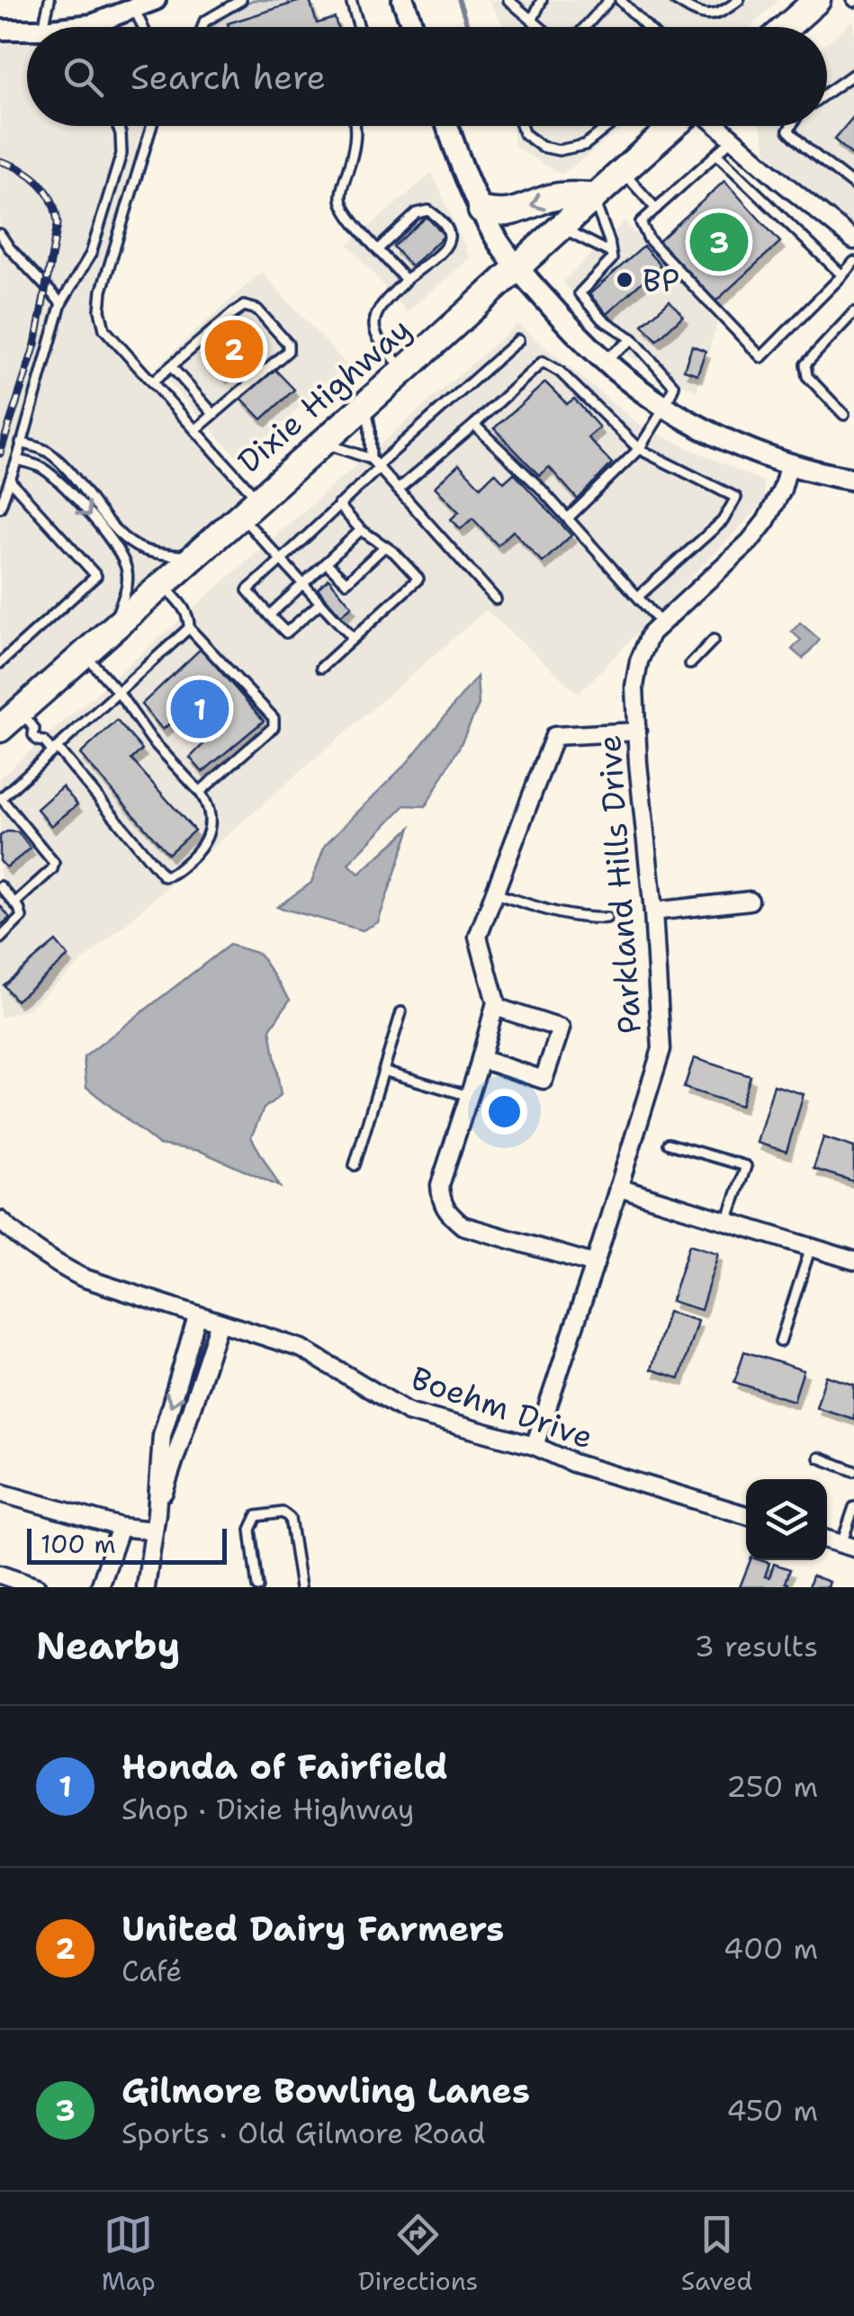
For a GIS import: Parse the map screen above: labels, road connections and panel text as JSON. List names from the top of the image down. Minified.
{"streets":{"main road":["Dixie Highway"],"street":["Parkland Hills Drive","Boehm Drive"]},"crossings":[["Parkland Hills Drive","Boehm Drive"]],"places":["BP"],"scale_bar":"100 m","page":{"search":"Search here","pins":["3","2","1"],"scale":"100 m","heading":["Nearby","3 results"],"list":[{"mark":"1","name":"Honda of Fairfield","note":"Shop · Dixie Highway","value":"250 m"},{"mark":"2","name":"United Dairy Farmers","note":"Café","value":"400 m"},{"mark":"3","name":"Gilmore Bowling Lanes","note":"Sports · Old Gilmore Road","value":"450 m"}],"nav":["Map","Directions","Saved"]}}
